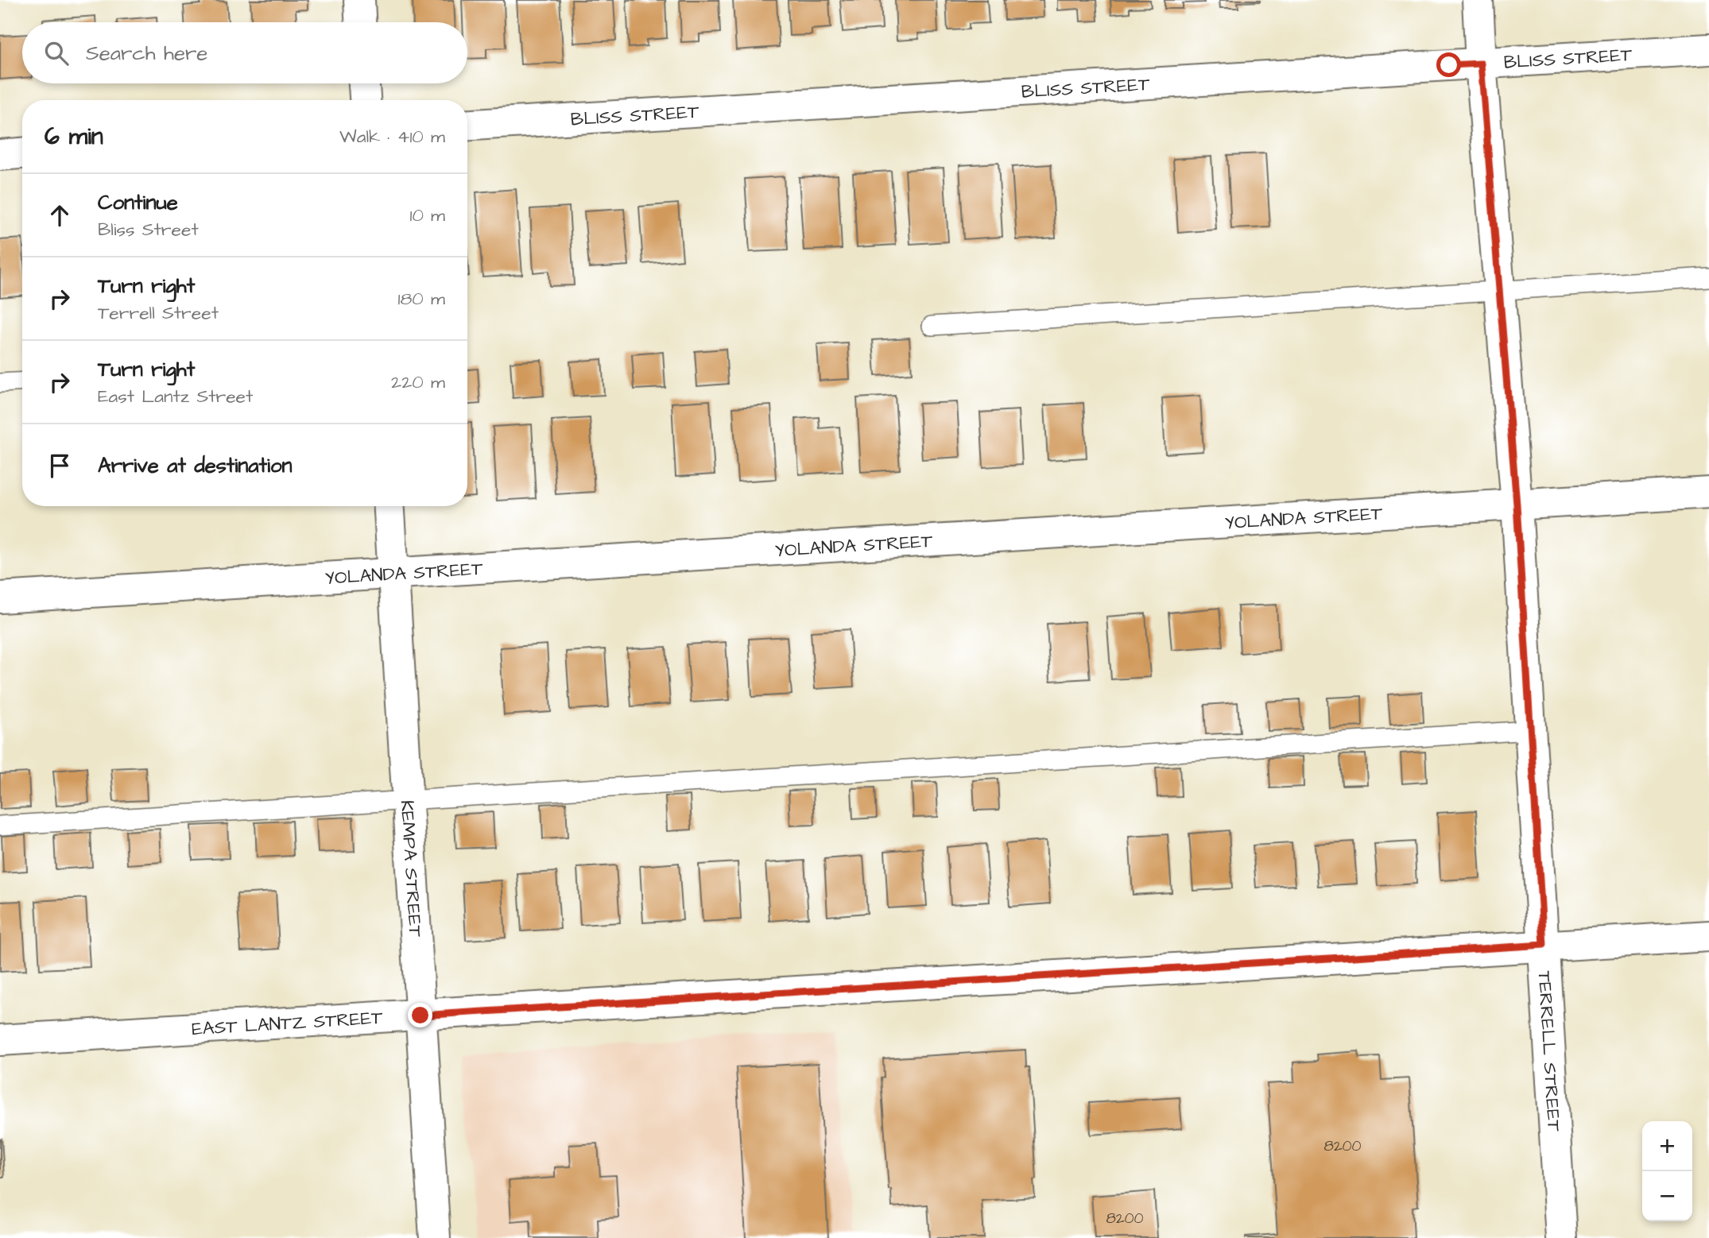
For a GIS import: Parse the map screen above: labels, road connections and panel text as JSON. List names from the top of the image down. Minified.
{"streets":{"street":["BLISS STREET","YOLANDA STREET","KEMPA STREET","EAST LANTZ STREET","TERRELL STREET"]},"crossings":[["BLISS STREET","TERRELL STREET"],["YOLANDA STREET","KEMPA STREET"],["YOLANDA STREET","TERRELL STREET"],["KEMPA STREET","EAST LANTZ STREET"],["EAST LANTZ STREET","TERRELL STREET"]],"house_numbers":["8200","8200"],"page":{"search":"Search here","heading":["6 min","Walk · 410 m"],"list":[["Continue","Bliss Street","10 m"],["Turn right","Terrell Street","180 m"],["Turn right","East Lantz Street","220 m"],"Arrive at destination"],"map_buttons":["+","−"]}}
